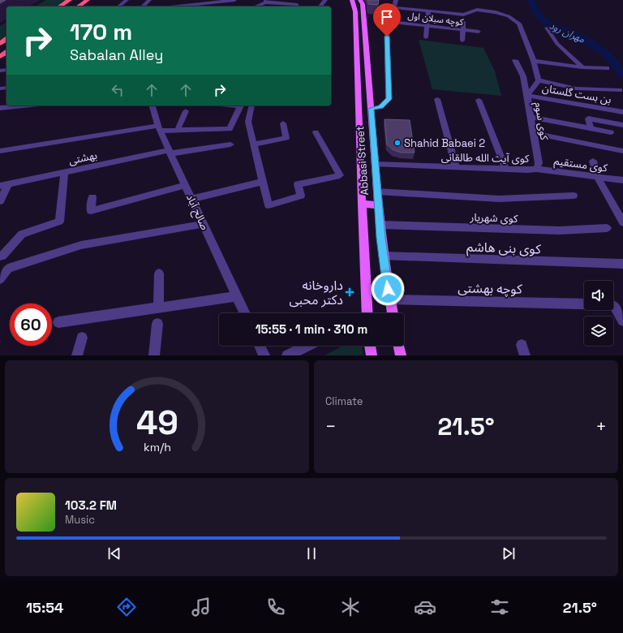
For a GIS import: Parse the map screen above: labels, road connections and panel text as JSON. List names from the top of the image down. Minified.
{"streets":{"main road":["Abbasi Street"],"street":["کوچه سبلان اول","بن بست گلستان","کوی سوم","بهشتی","کوی آیت الله طالقانی","کوی مستقیم","صالح آباد","کوی شهریار","کوی بنی هاشم","کوچه بهشتی"]},"crossings":[["بن بست گلستان","کوی سوم"],["کوی سوم","کوی آیت الله طالقانی"],["کوی سوم","کوی مستقیم"],["بهشتی","صالح آباد"],["کوی آیت الله طالقانی","Abbasi Street"],["کوی آیت الله طالقانی","کوی مستقیم"],["Abbasi Street","کوی شهریار"],["Abbasi Street","کوی بنی هاشم"],["Abbasi Street","کوچه بهشتی"]],"water":["مهران رود"],"places":{"other":["Shahid Babaei 2"],"health":["داروخانه دکتر محبی"]},"page":{"turn":["170 m","Sabalan Alley"],"limit":"60","trip":"15:55 · 1 min · 310 m","tile":"Climate","heat":["−","21.5°","+"],"song":["103.2 FM","Music"],"tabs":["15:54","21.5°"],"gauge":["49","km/h"]}}
